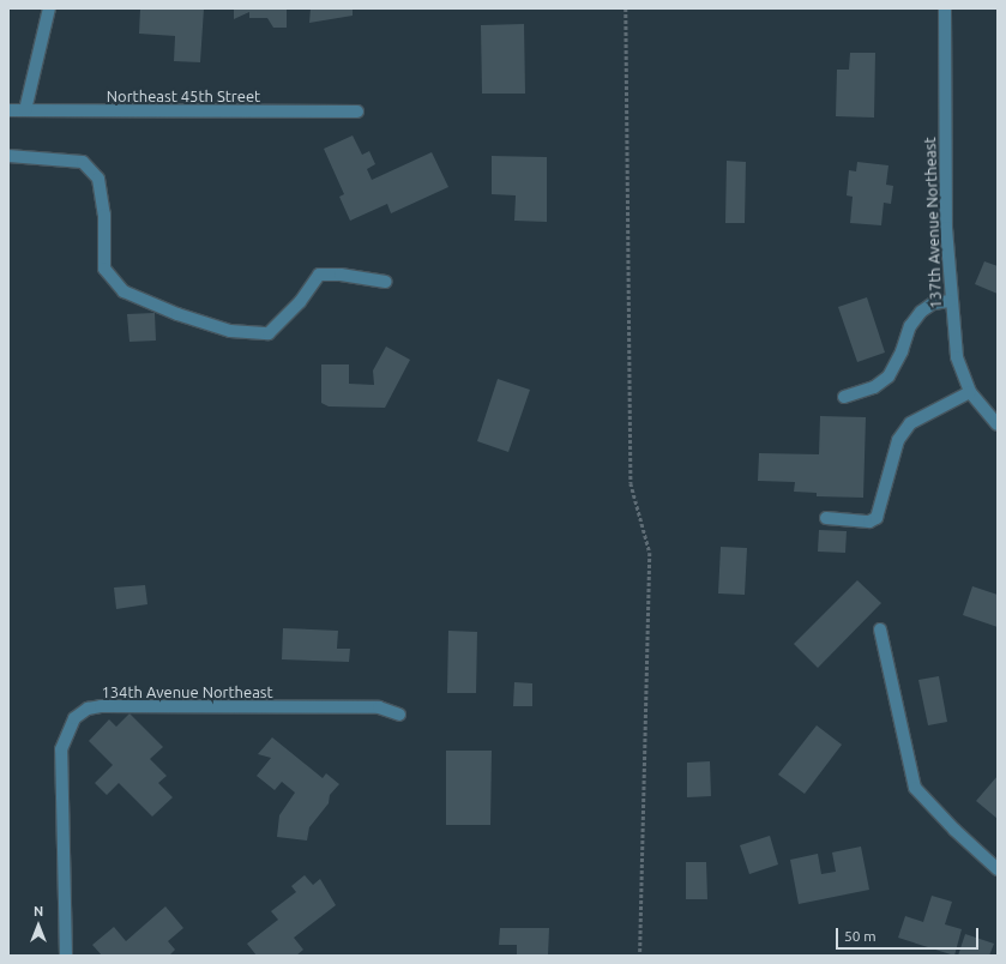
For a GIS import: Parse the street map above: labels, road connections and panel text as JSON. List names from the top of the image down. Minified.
{"streets":{"street":["Northeast 45th Street","137th Avenue Northeast","134th Avenue Northeast"]},"scale_bar":"50 m","north":"top"}
